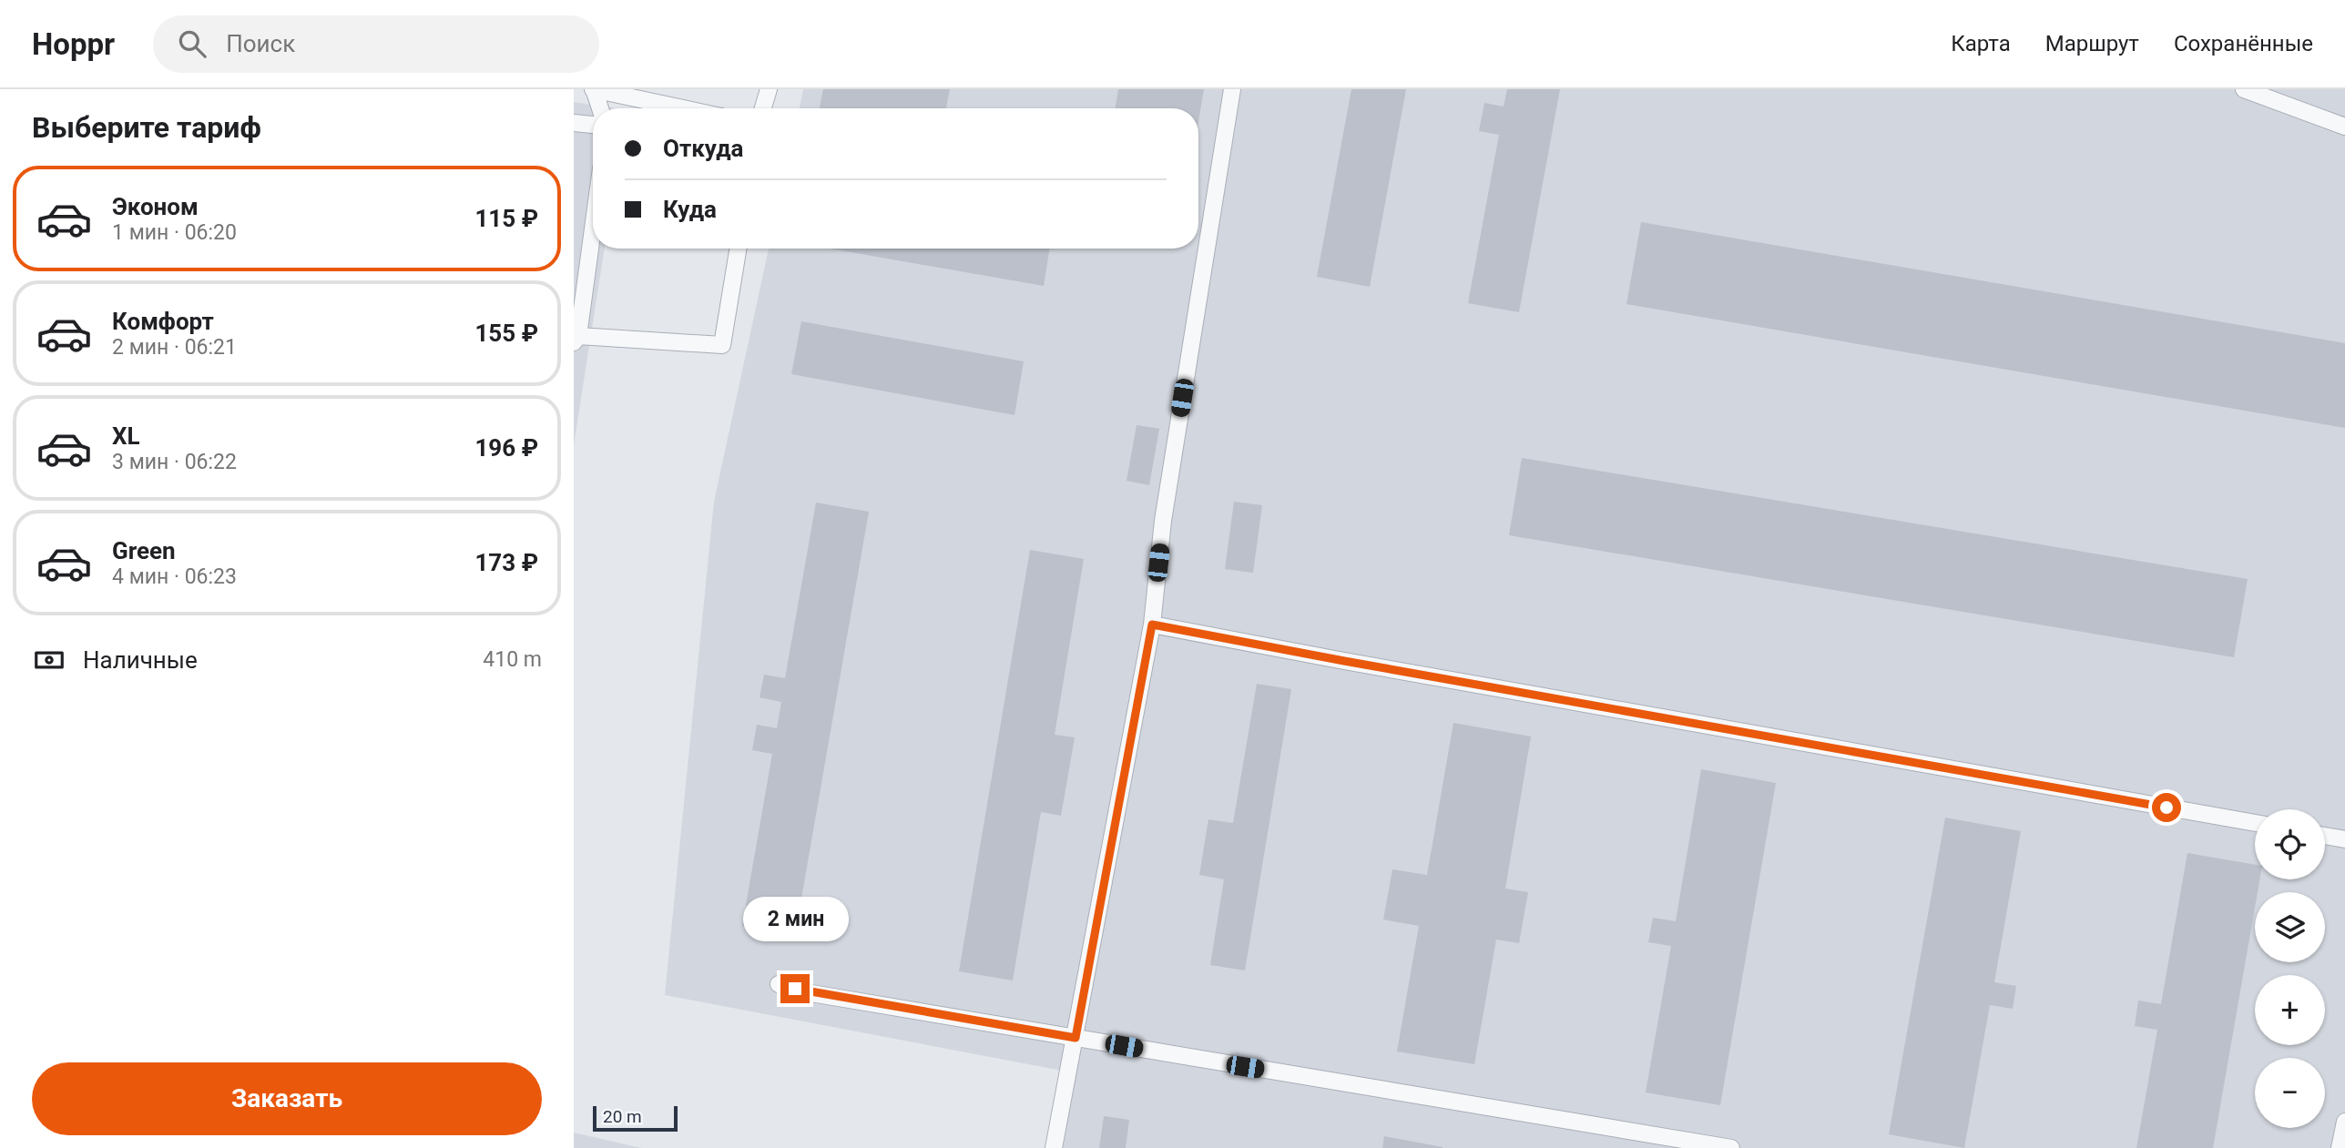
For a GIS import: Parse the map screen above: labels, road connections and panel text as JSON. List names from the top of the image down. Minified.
{"scale_bar":"20 m","page":{"header":"Hoppr","search":"Поиск","nav":["Карта","Маршрут","Сохранённые"],"heading":"Выберите тариф","banner":["Откуда","Куда"],"list":[{"name":"Эконом","note":"1 мин · 06:20","value":"115 ₽"},{"name":"Комфорт","note":"2 мин · 06:21","value":"155 ₽"},{"name":"XL","note":"3 мин · 06:22","value":"196 ₽"},{"name":"Green","note":"4 мин · 06:23","value":"173 ₽"}],"pay":["Наличные","410 m"],"map_buttons":["+","−"],"bubble":"2 мин","buttons":"Заказать","scale":"20 m"}}
